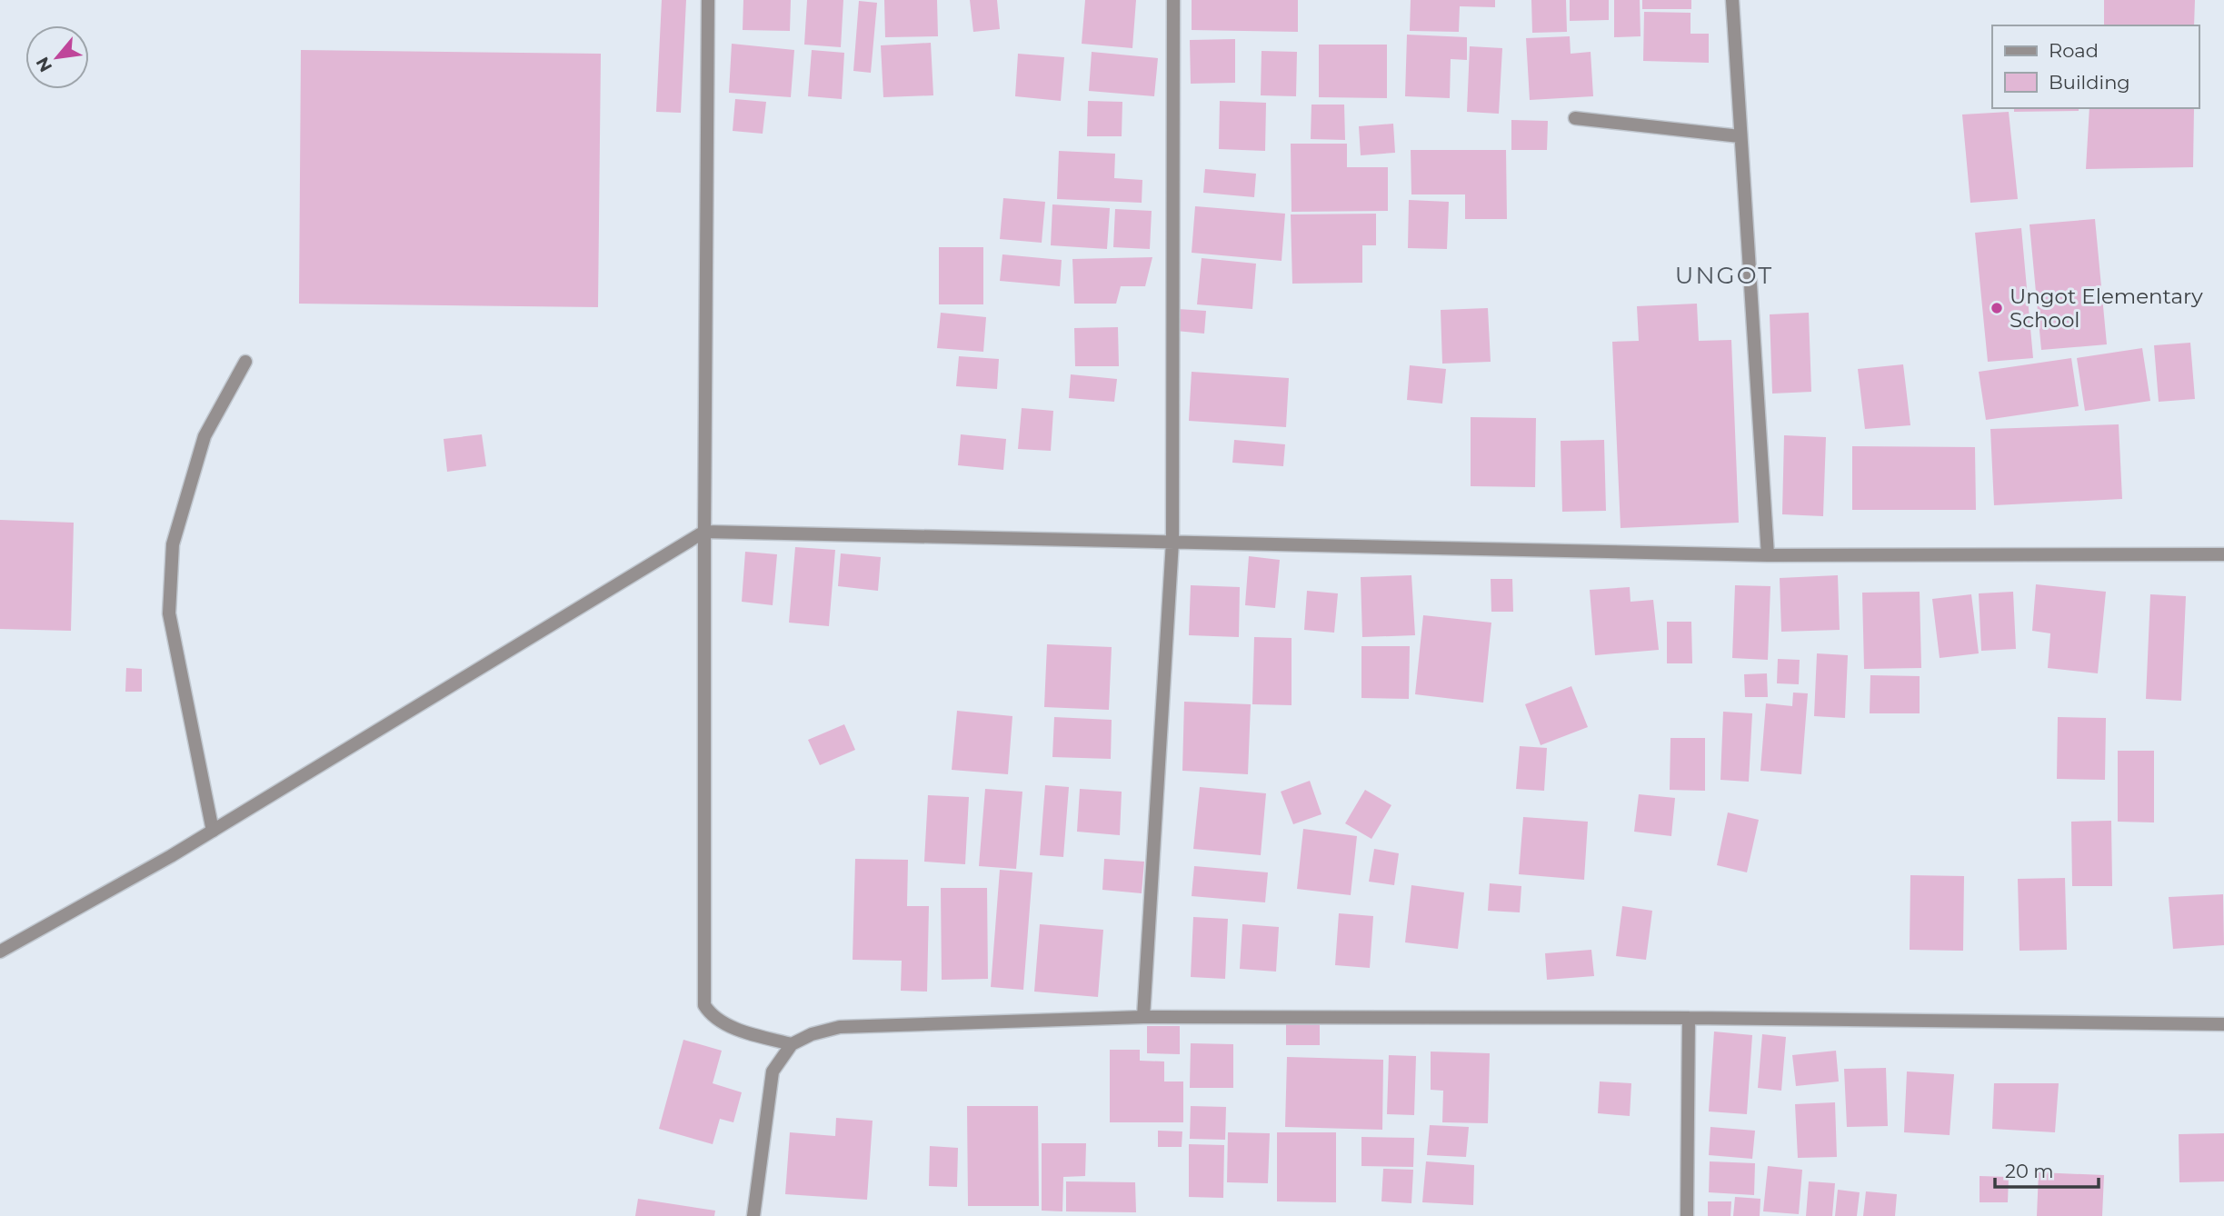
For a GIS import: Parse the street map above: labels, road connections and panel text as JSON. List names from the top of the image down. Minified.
{"districts":["UNGOT"],"places":["Ungot Elementary School"],"legend":["Road","Building"],"scale_bar":"20 m","north":"bottom left"}
